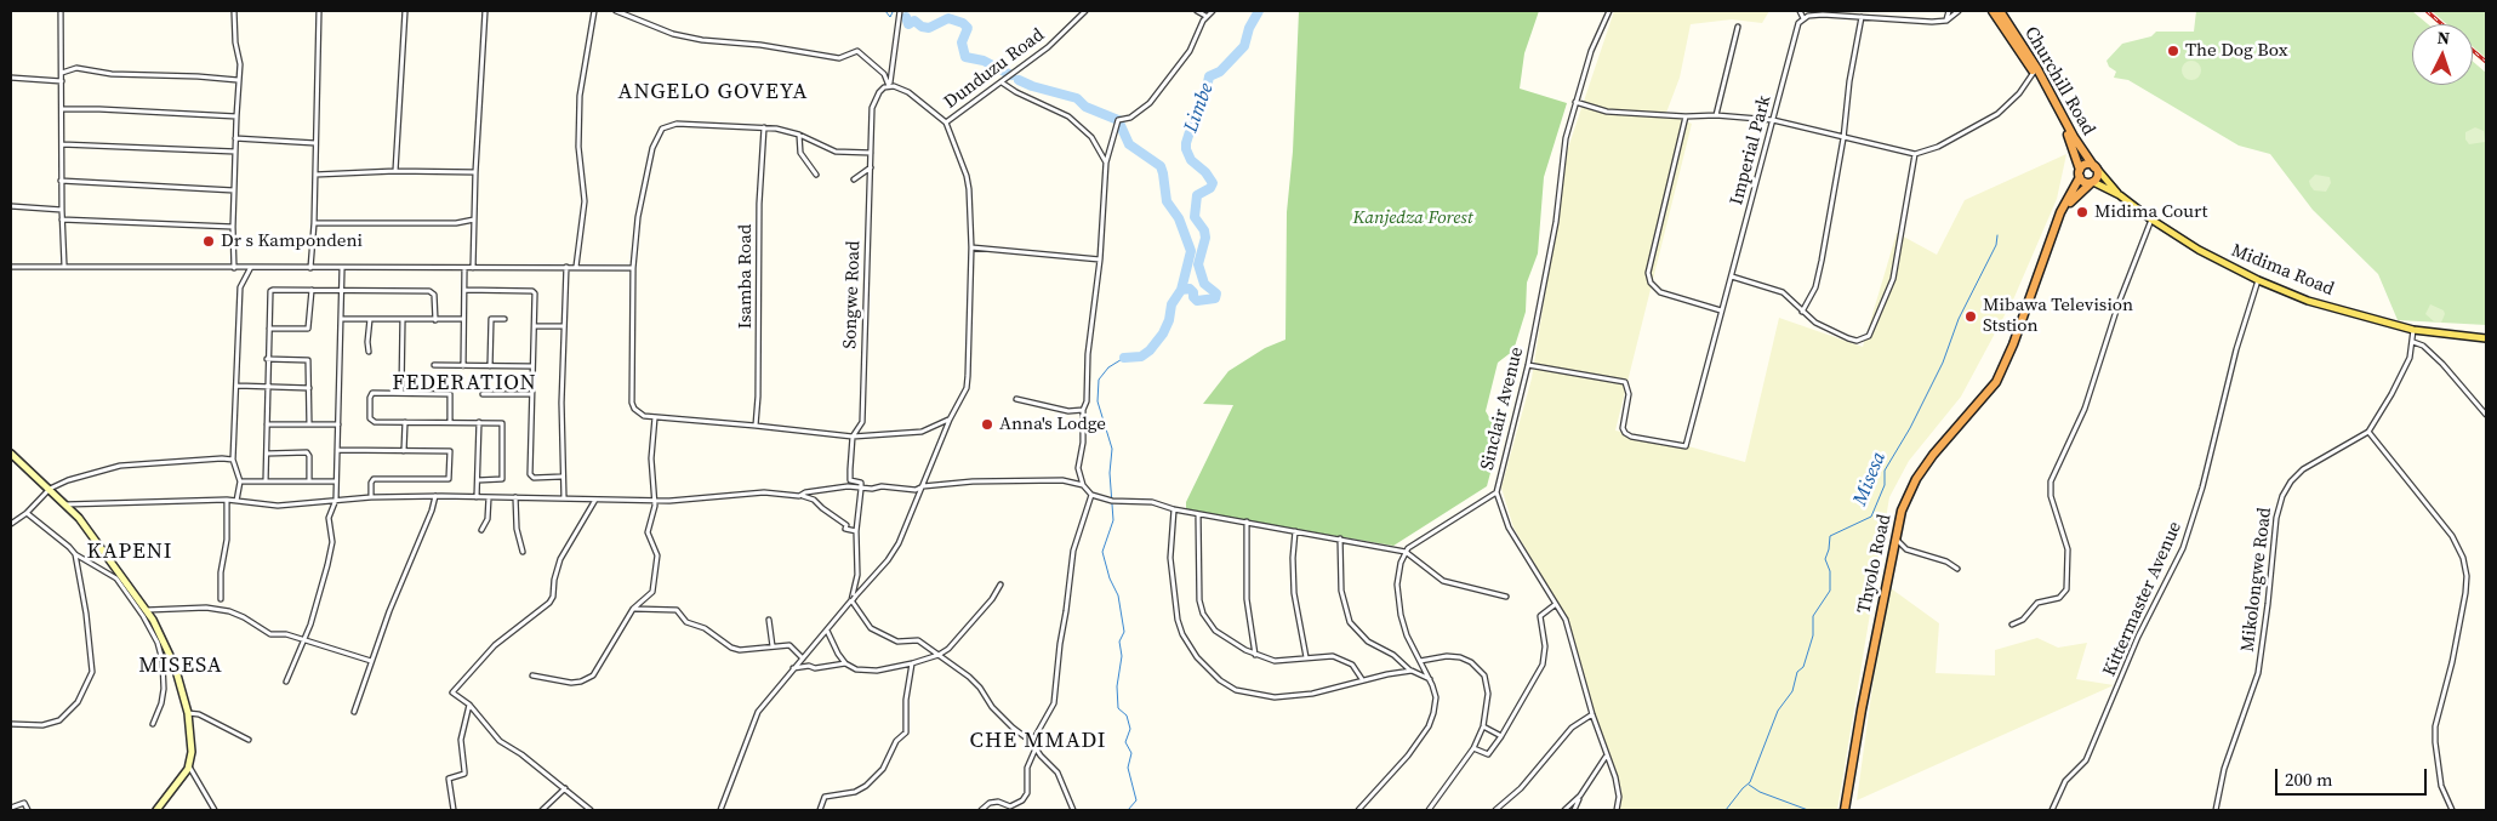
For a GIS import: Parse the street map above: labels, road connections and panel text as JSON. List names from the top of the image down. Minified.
{"streets":{"highway":["Churchill Road","Thyolo Road"],"main road":["Midima Road"],"street":["Dunduzu Road","Imperial Park","Isamba Road","Songwe Road","Sinclair Avenue","Mikolongwe Road","Kittermaster Avenue"]},"crossings":[["Churchill Road","Midima Road"],["Churchill Road","Thyolo Road"],["Imperial Park","Sinclair Avenue"],["Midima Road","Thyolo Road"],["Midima Road","Kittermaster Avenue"]],"districts":["ANGELO GOVEYA","FEDERATION","KAPENI","MISESA","CHE MMADI"],"water":["Limbe","Misesa"],"parks":["Kanjedza Forest"],"places":["The Dog Box","Midima Court","Dr s Kampondeni","Mibawa Television Ststion","Anna's Lodge"],"scale_bar":"200 m","north":"top"}
